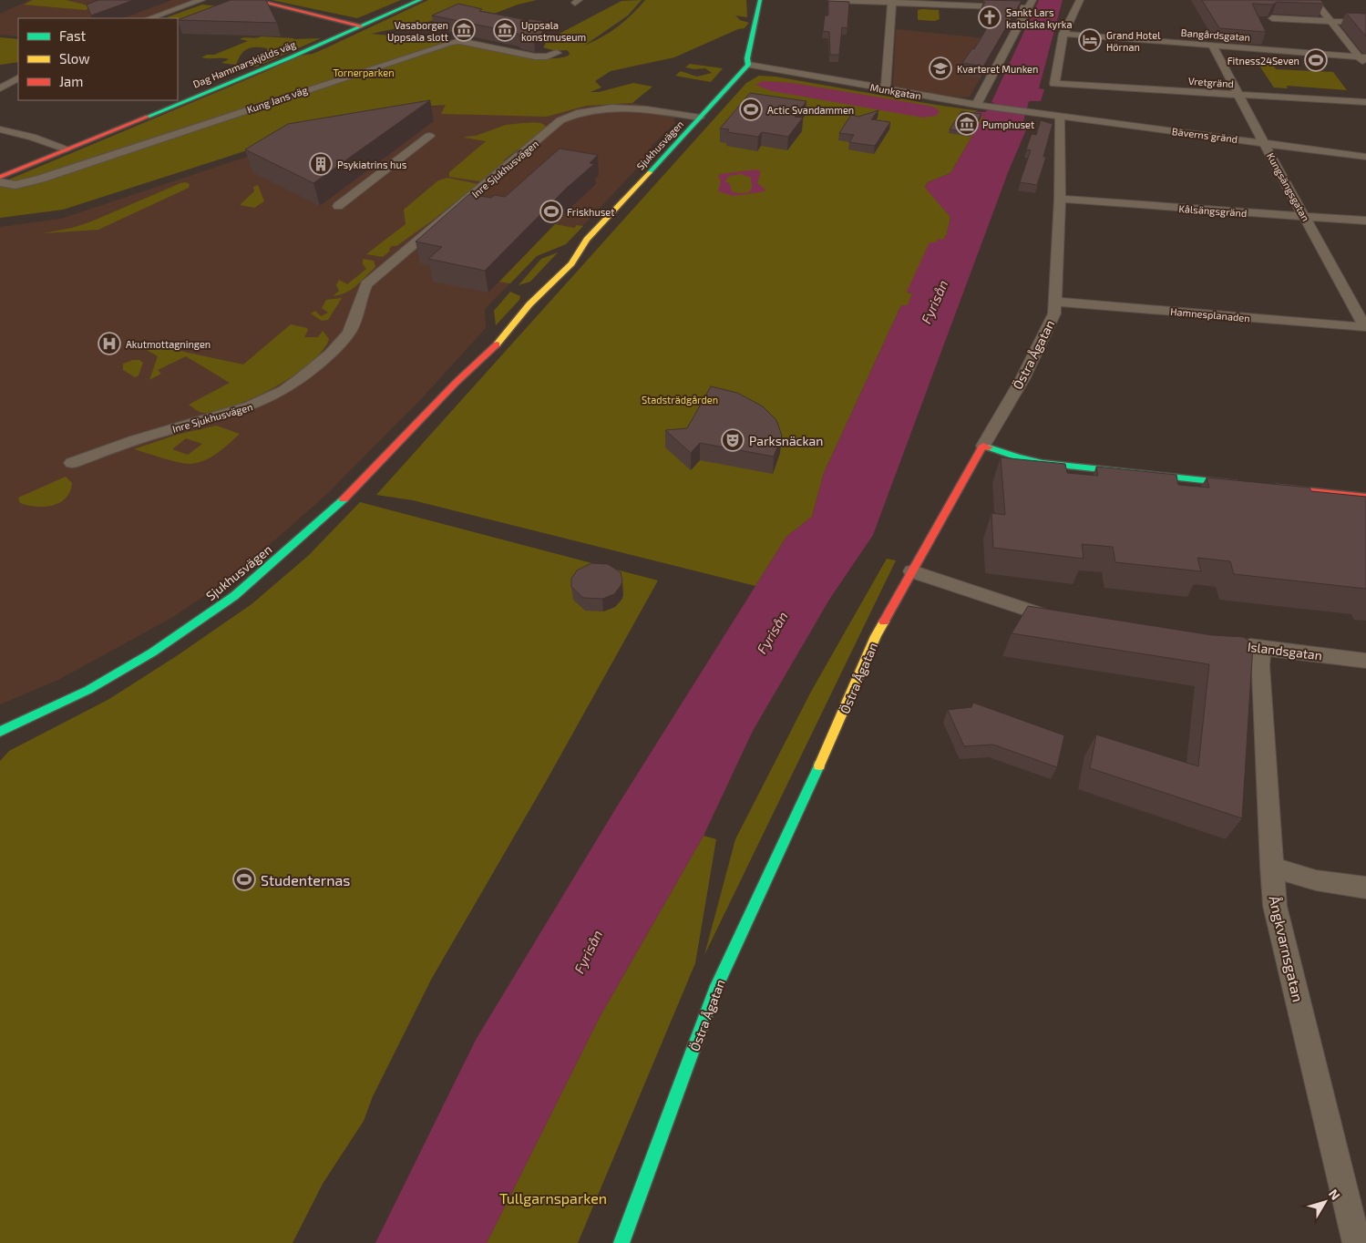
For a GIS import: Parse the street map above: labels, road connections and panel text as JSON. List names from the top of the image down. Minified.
{"streets":{"street":["Bangårdsgatan","Dag Hammarskjölds väg","Vretgränd","Munkgatan","Kung Jans väg","Bäverns gränd","Sjukhusvägen","Inre Sjukhusvägen","Kungsängsgatan","Kålsängsgränd","Hamnesplanaden","Östra Ågatan","Islandsgatan","Ångkvarnsgatan"]},"crossings":[["Bangårdsgatan","Vretgränd"],["Bangårdsgatan","Kungsängsgatan"],["Vretgränd","Kungsängsgatan"],["Munkgatan","Bäverns gränd"],["Munkgatan","Sjukhusvägen"],["Bäverns gränd","Kungsängsgatan"],["Bäverns gränd","Östra Ågatan"],["Sjukhusvägen","Inre Sjukhusvägen"],["Kungsängsgatan","Kålsängsgränd"],["Kungsängsgatan","Hamnesplanaden"],["Kålsängsgränd","Östra Ågatan"],["Hamnesplanaden","Östra Ågatan"],["Islandsgatan","Ångkvarnsgatan"]],"water":["Fyrisån"],"parks":["Tornerparken","Stadsträdgården","Tullgarnsparken"],"places":{"church":["Sankt Lars katolska kyrka"],"museum":["Vasaborgen Uppsala slott","Uppsala konstmuseum","Pumphuset"],"hotel":["Grand Hotel Hörnan"],"sports":["Fitness24Seven","Actic Svandammen","Friskhuset","Studenternas"],"school or university":["Kvarteret Munken"],"building":["Psykiatrins hus"],"hospital":["Akutmottagningen"],"theatre":["Parksnäckan"]},"legend":["Fast","Slow","Jam"],"north":"top right"}
